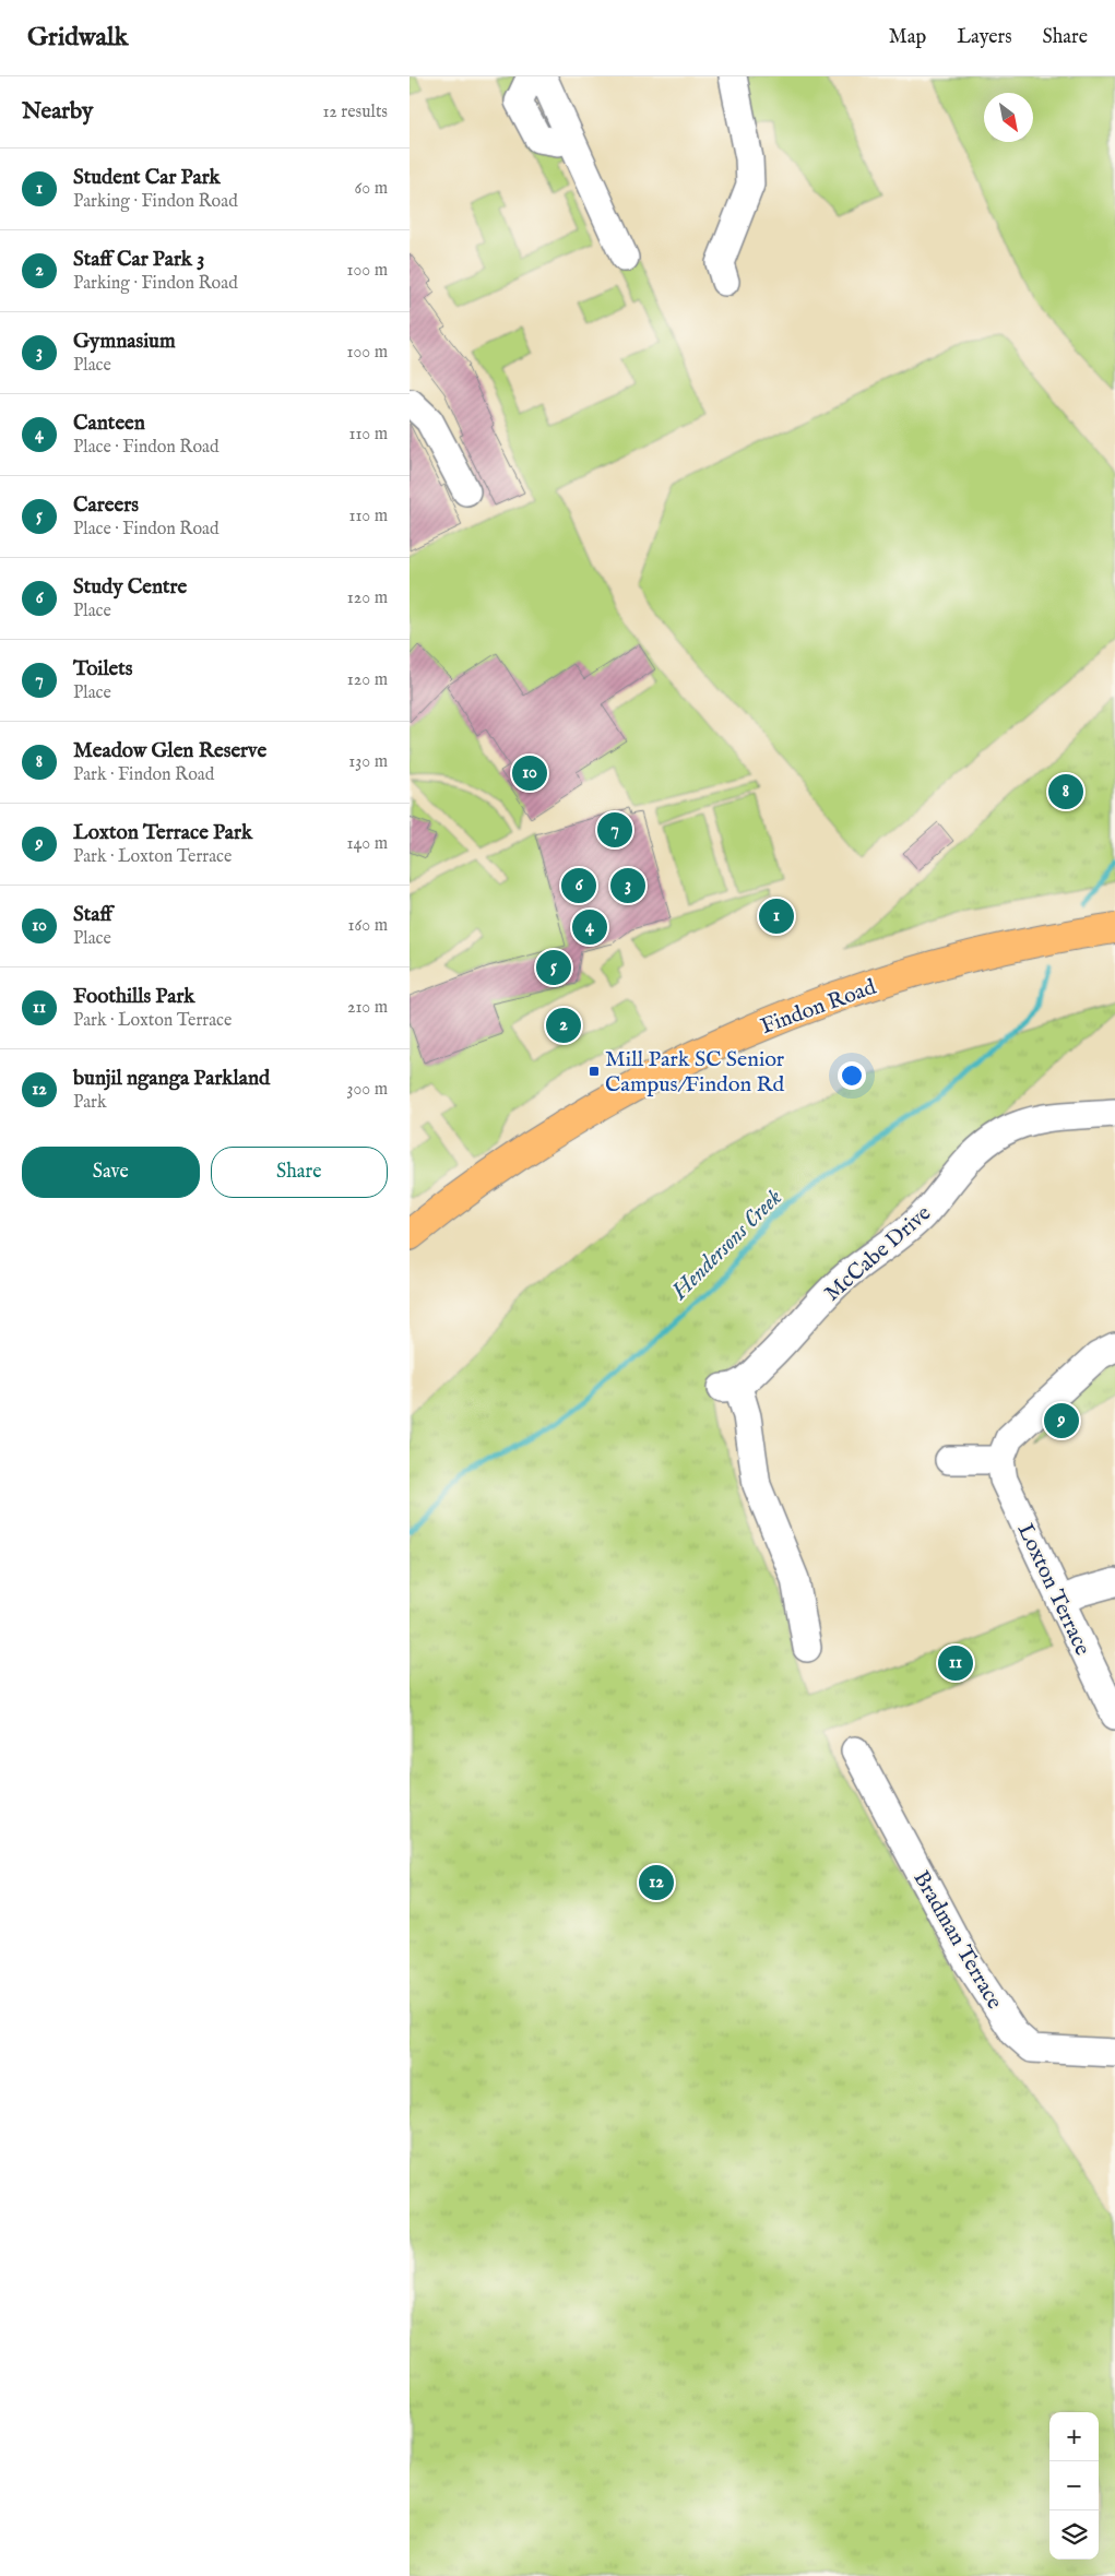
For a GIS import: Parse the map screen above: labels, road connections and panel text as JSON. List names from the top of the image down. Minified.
{"streets":{"main road":["Findon Road"],"street":["McCabe Drive","Loxton Terrace","Bradman Terrace"]},"water":["Hendersons Creek"],"places":{"transit":["Mill Park SC Senior Campus/Findon Rd"]},"north":"bottom right","page":{"header":"Gridwalk","nav":["Map","Layers","Share"],"heading":["Nearby","12 results"],"list":[{"mark":"1","name":"Student Car Park","note":"Parking · Findon Road","value":"60 m"},{"mark":"2","name":"Staff Car Park 3","note":"Parking · Findon Road","value":"100 m"},{"mark":"3","name":"Gymnasium","note":"Place","value":"100 m"},{"mark":"4","name":"Canteen","note":"Place · Findon Road","value":"110 m"},{"mark":"5","name":"Careers","note":"Place · Findon Road","value":"110 m"},{"mark":"6","name":"Study Centre","note":"Place","value":"120 m"},{"mark":"7","name":"Toilets","note":"Place","value":"120 m"},{"mark":"8","name":"Meadow Glen Reserve","note":"Park · Findon Road","value":"130 m"},{"mark":"9","name":"Loxton Terrace Park","note":"Park · Loxton Terrace","value":"140 m"},{"mark":"10","name":"Staff","note":"Place","value":"160 m"},{"mark":"11","name":"Foothills Park","note":"Park · Loxton Terrace","value":"210 m"},{"mark":"12","name":"bunjil nganga Parkland","note":"Park","value":"300 m"}],"pins":["10","8","7","3","6","1","4","5","2","9","11","12"],"buttons":["Save","Share"],"map_buttons":["+","−"]}}
